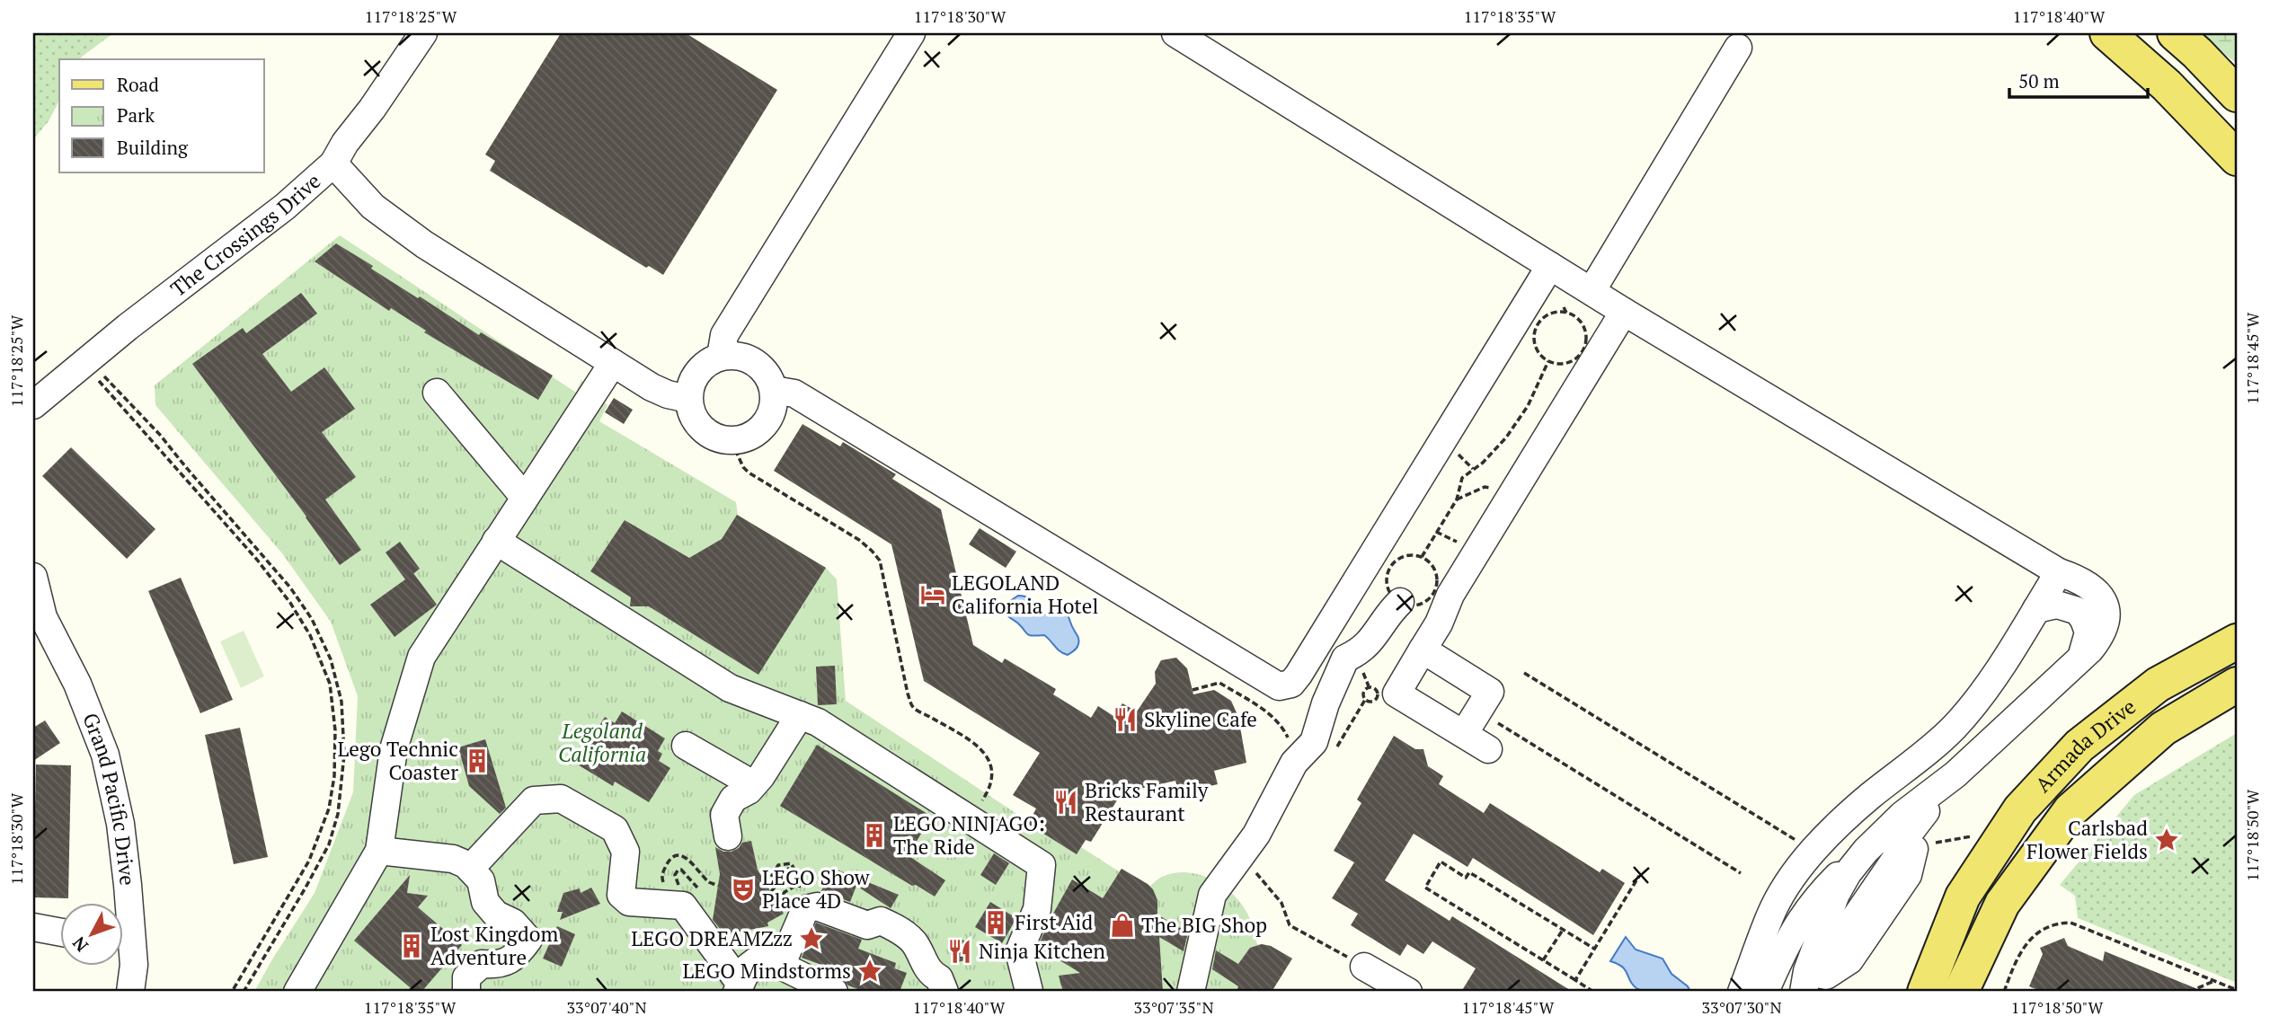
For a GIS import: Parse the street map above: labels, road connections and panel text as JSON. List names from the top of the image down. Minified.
{"streets":{"main road":["Armada Drive"],"street":["The Crossings Drive","Grand Pacific Drive"]},"parks":["Legoland California"],"places":{"hotel":["LEGOLAND California Hotel"],"restaurant":["Skyline Cafe","Bricks Family Restaurant","Ninja Kitchen"],"building":["Lego Technic Coaster","LEGO NINJAGO: The Ride","First Aid","Lost Kingdom Adventure"],"place":["Carlsbad Flower Fields","LEGO DREAMZzz","LEGO Mindstorms"],"theatre":["LEGO Show Place 4D"],"shop":["The BIG Shop"]},"legend":["Road","Park","Building"],"scale_bar":"50 m","north":"bottom left","coordinates":["117°18'25\"W","117°18'30\"W","117°18'35\"W","117°18'40\"W","117°18'45\"W","117°18'50\"W","33°07'40\"N","33°07'35\"N","33°07'30\"N"]}
